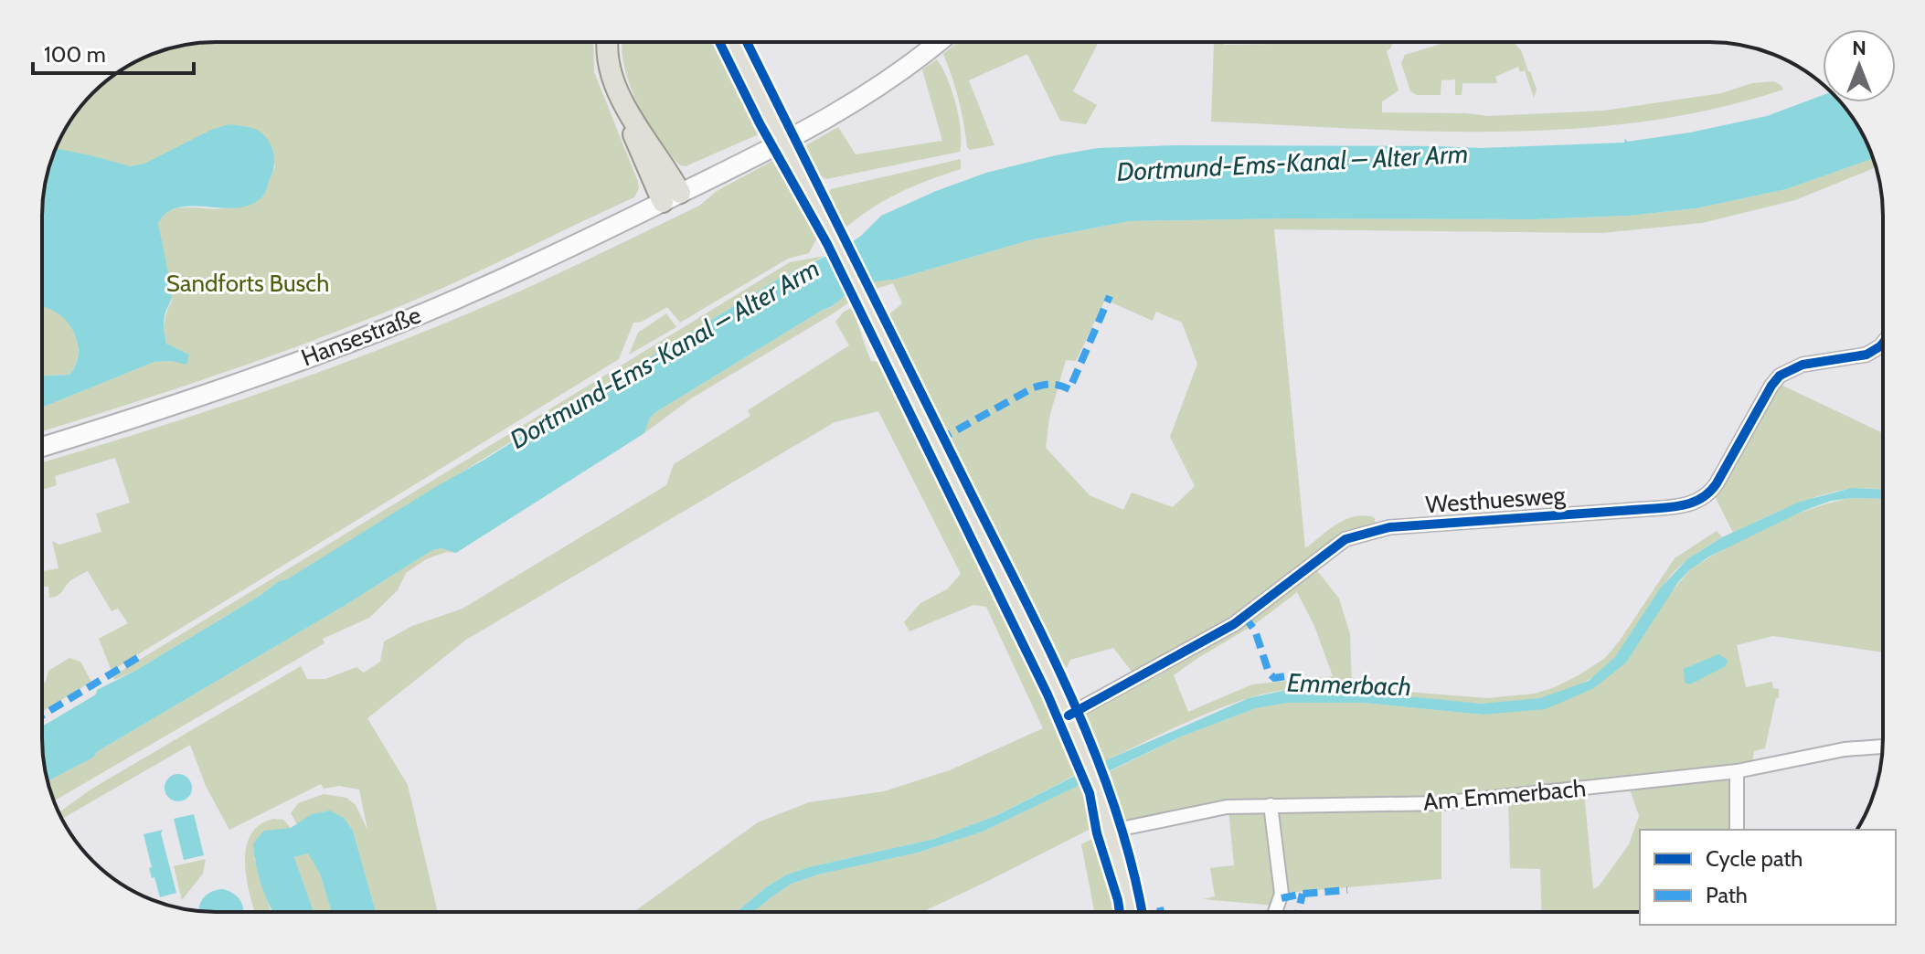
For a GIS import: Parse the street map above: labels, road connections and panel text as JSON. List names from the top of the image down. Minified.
{"streets":{"main road":["Hansestraße"],"street":["Westhuesweg","Am Emmerbach"]},"water":["Dortmund-Ems-Kanal – Alter Arm","Emmerbach"],"parks":["Sandforts Busch"],"legend":["Cycle path","Path"],"scale_bar":"100 m","north":"top"}
